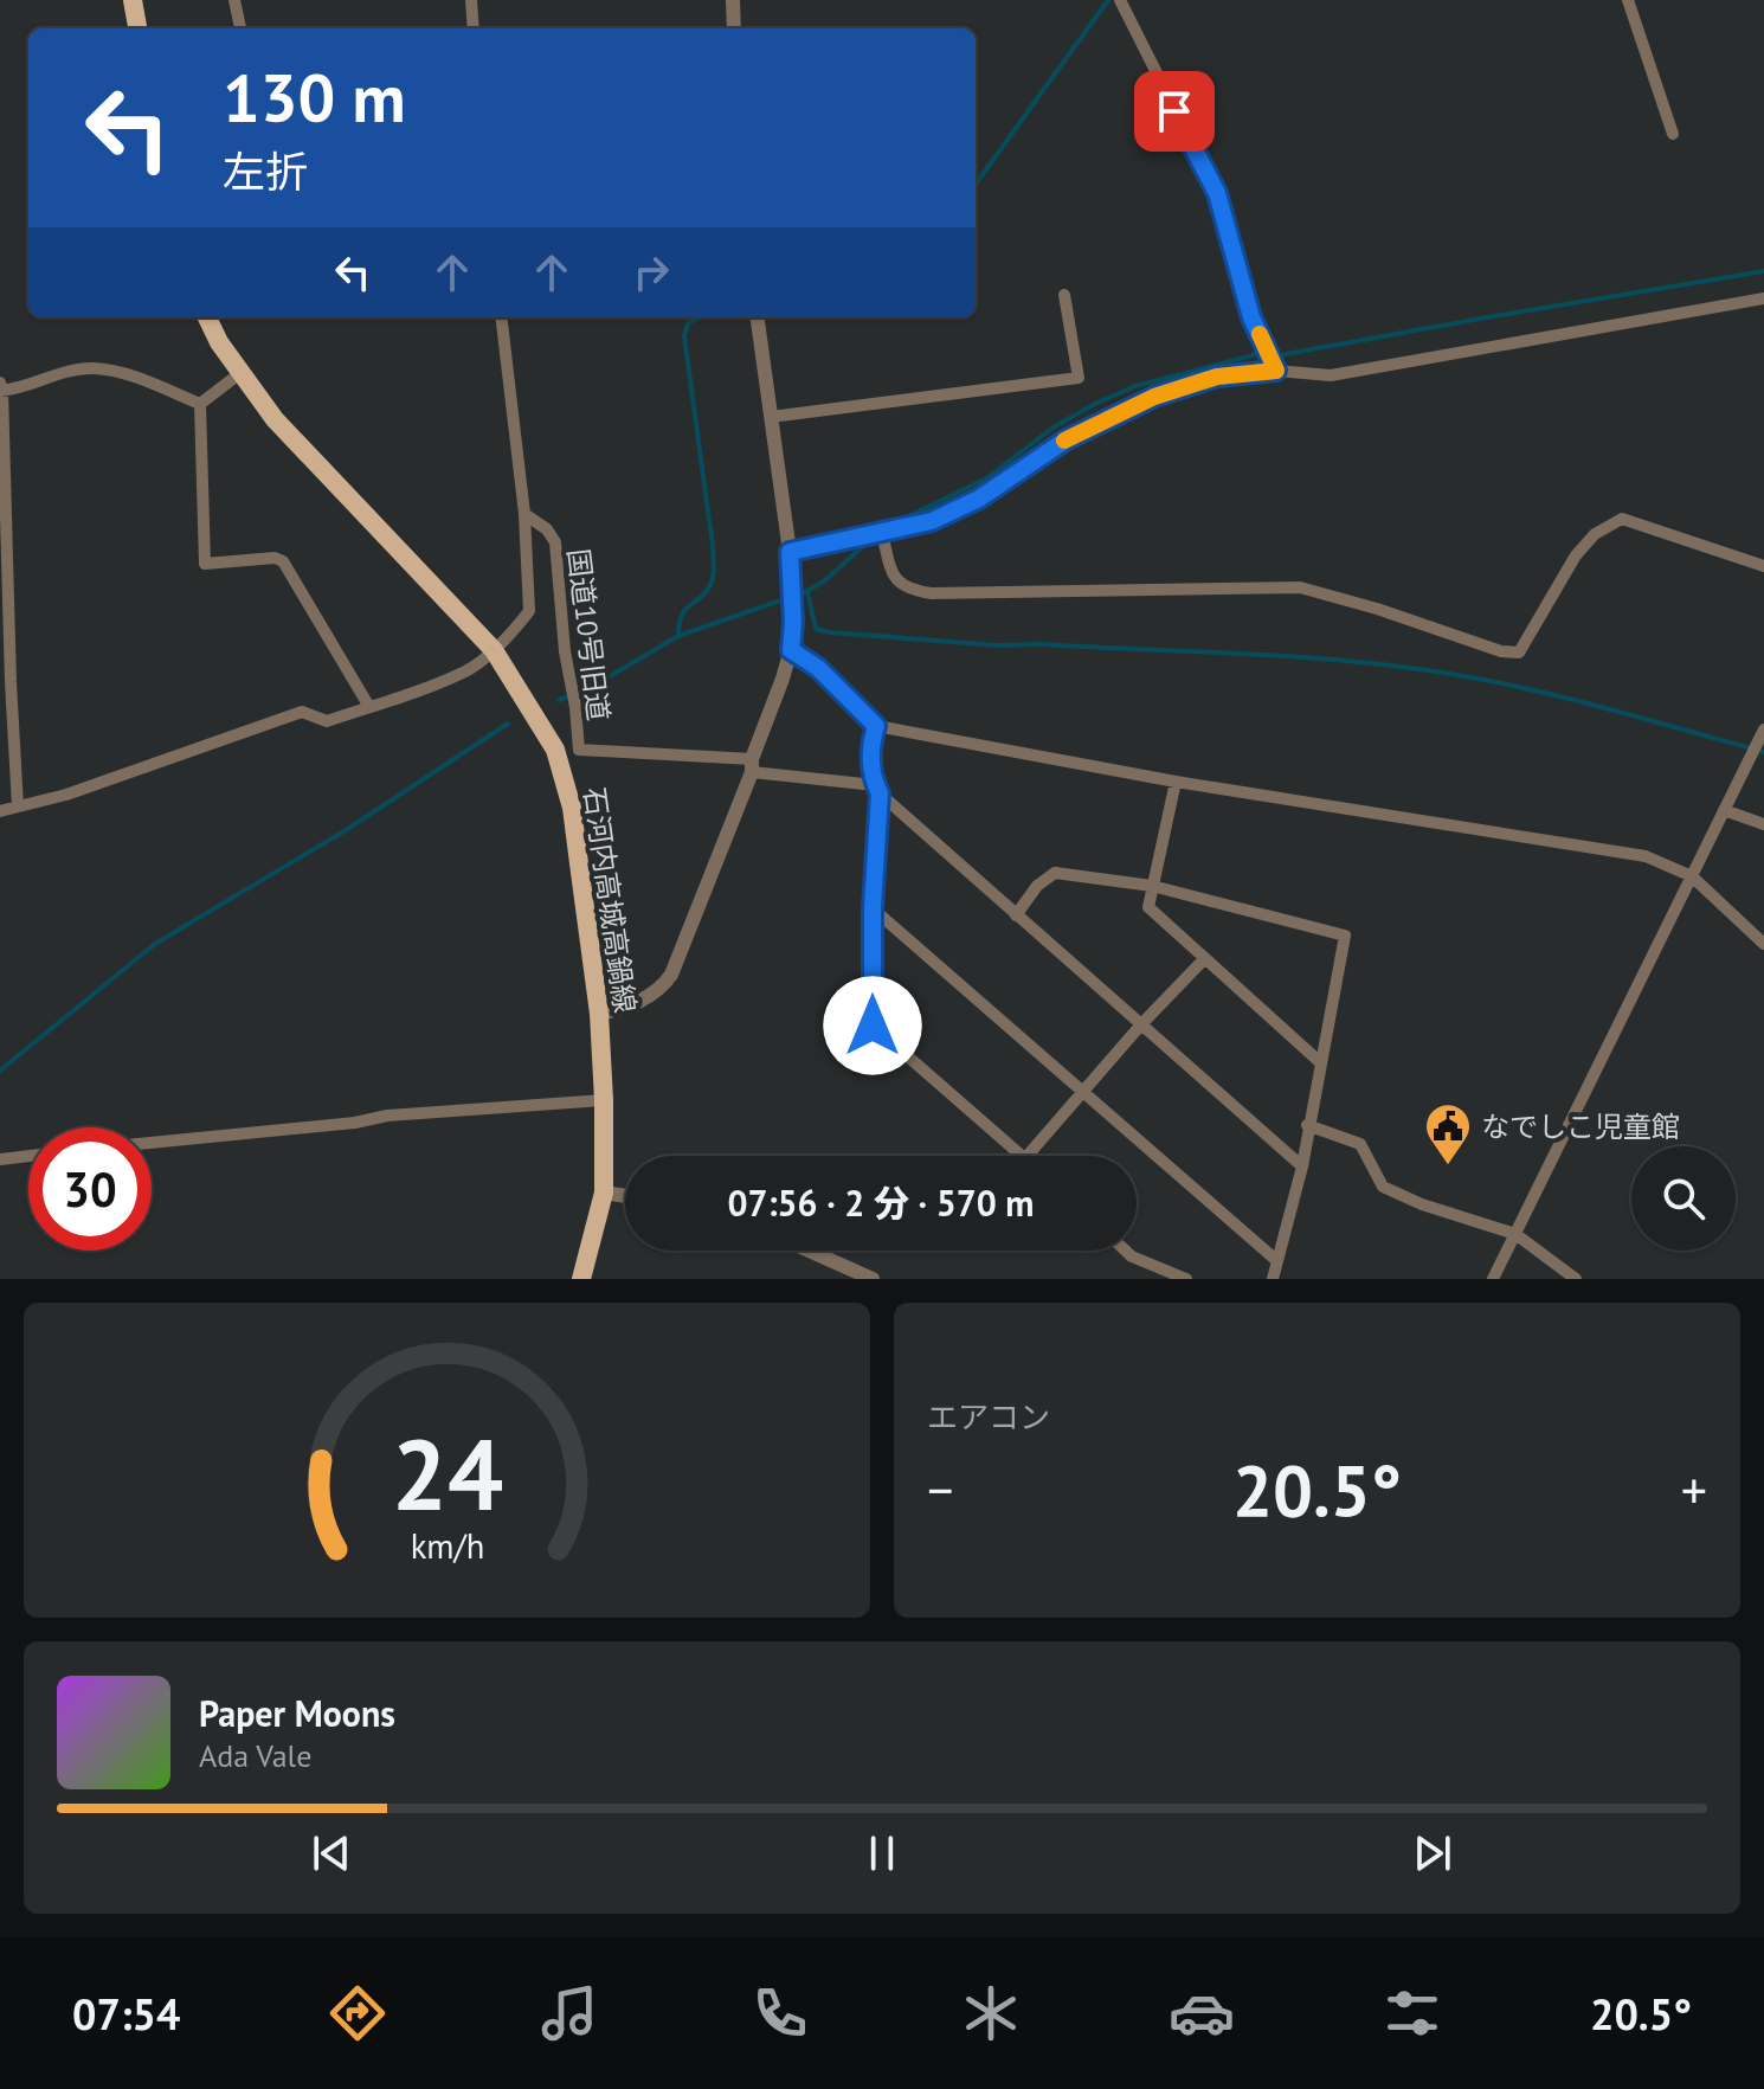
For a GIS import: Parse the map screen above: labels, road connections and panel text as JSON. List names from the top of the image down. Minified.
{"streets":{"main road":["石河内高城高鍋線"],"street":["国道10号旧道"]},"places":{"public building":["なでしこ児童館"]},"page":{"turn":["130 m","左折"],"limit":"30","trip":"07:56 · 2 分 · 570 m","tile":"エアコン","heat":["−","20.5°","+"],"song":["Paper Moons","Ada Vale"],"tabs":["07:54","20.5°"],"gauge":["24","km/h"]}}
